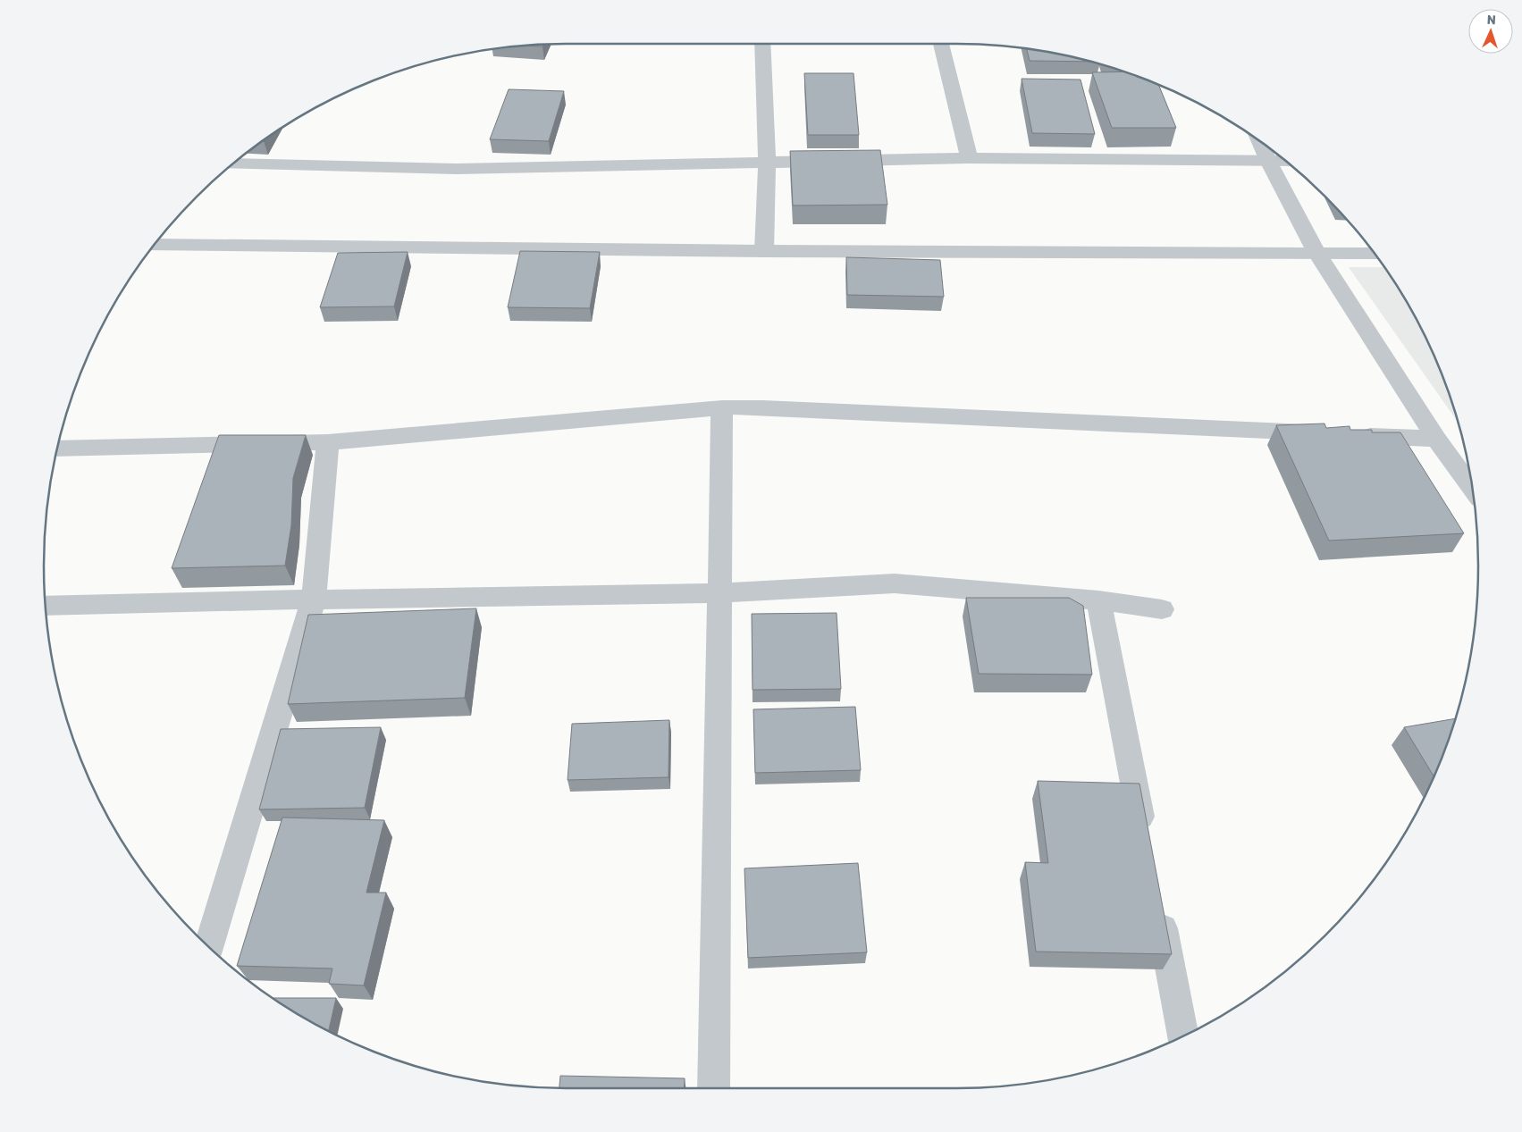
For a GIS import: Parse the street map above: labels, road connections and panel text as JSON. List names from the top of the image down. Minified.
{"north":"top"}
